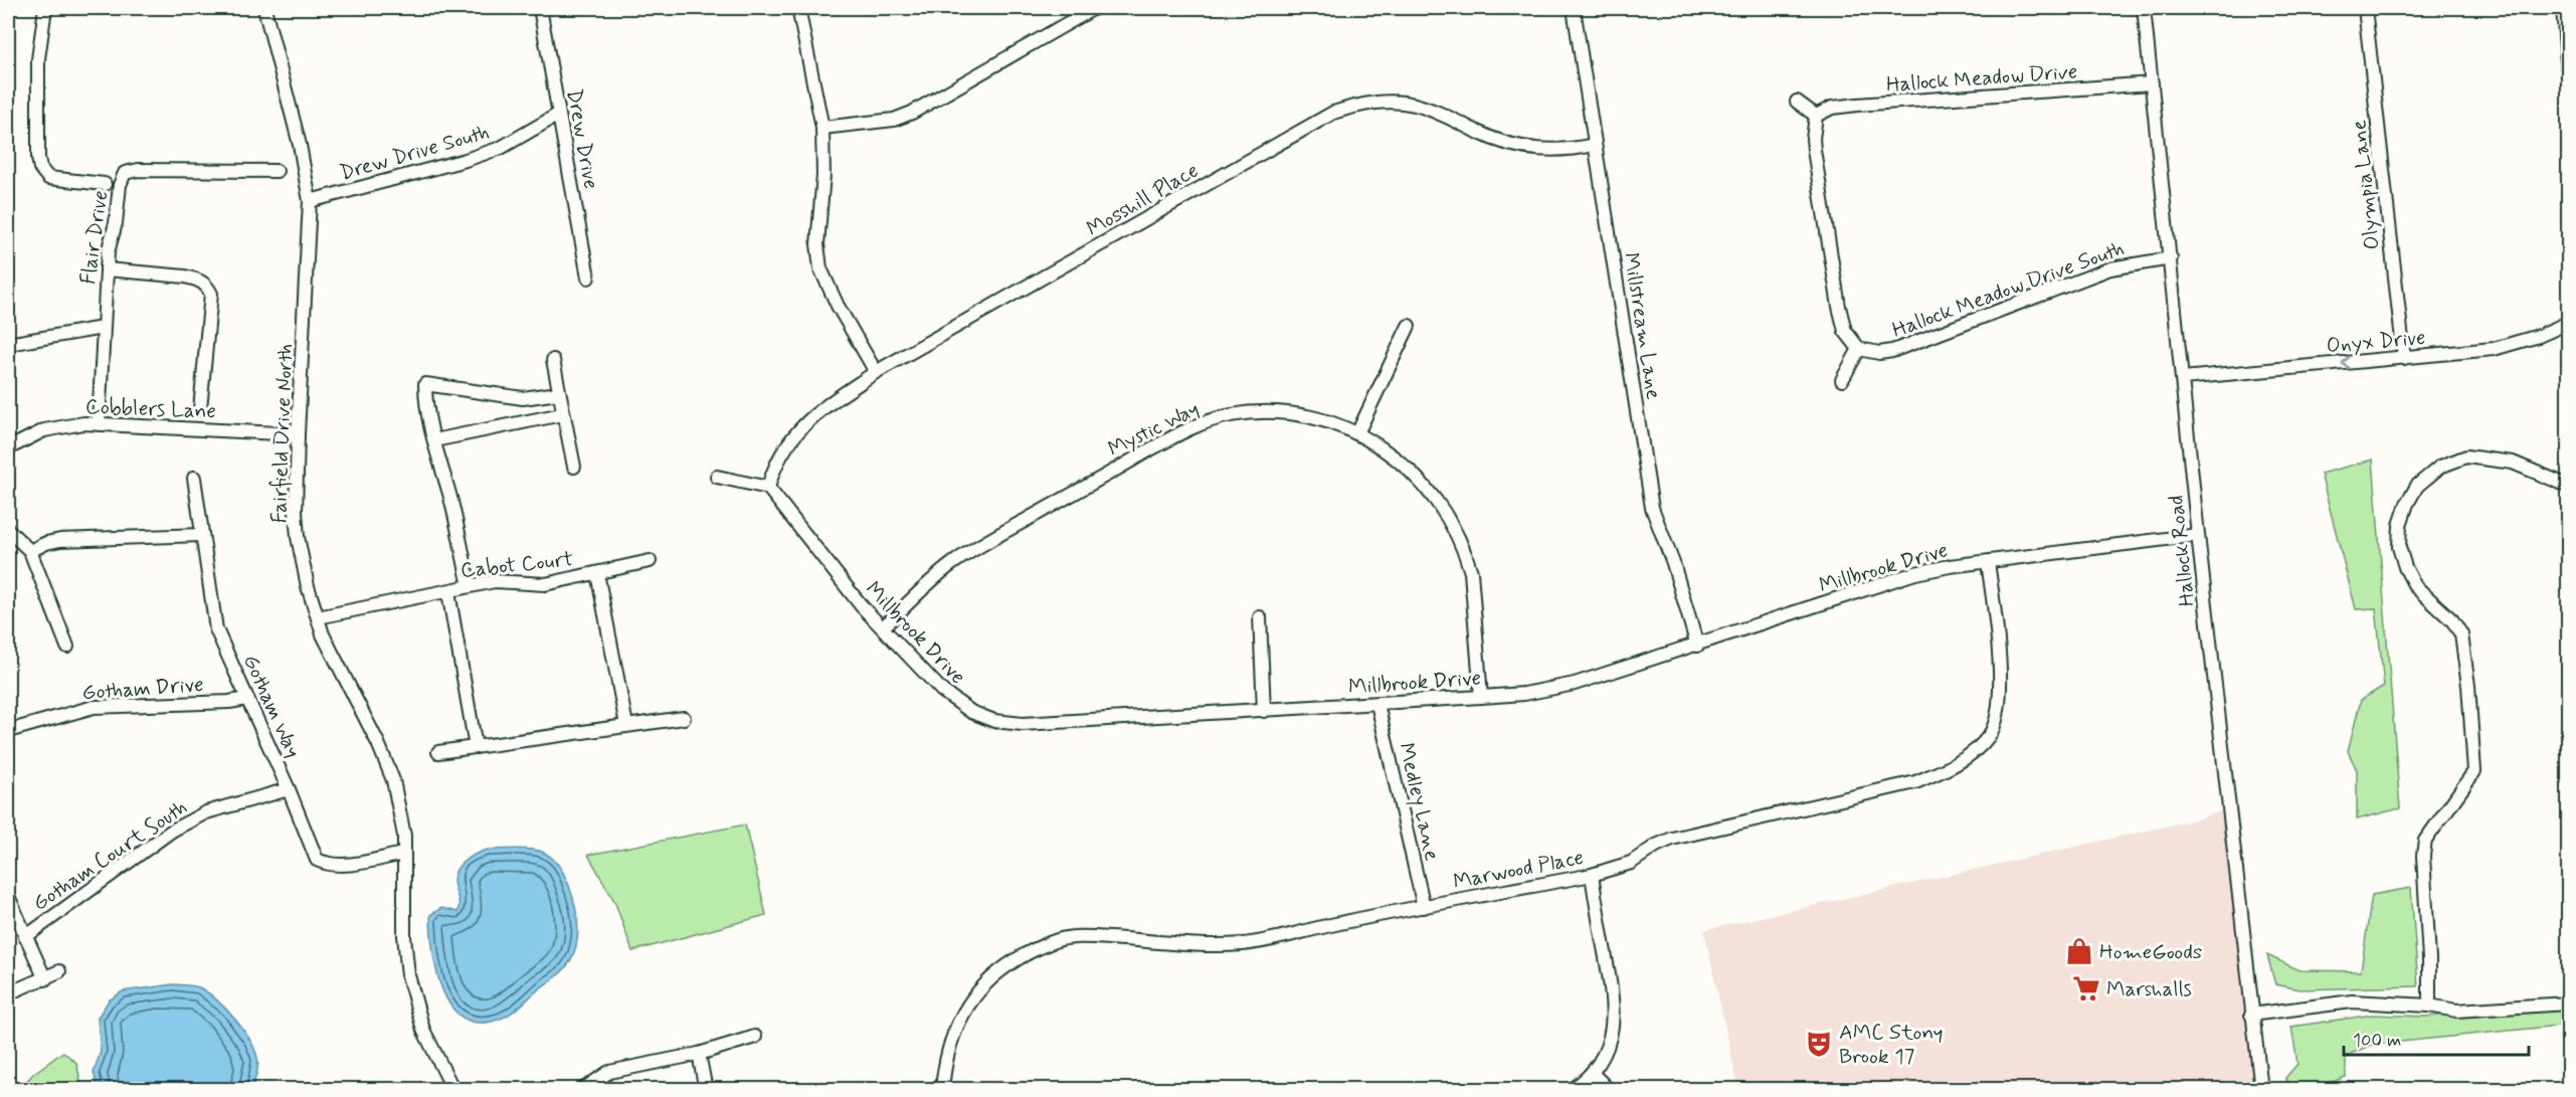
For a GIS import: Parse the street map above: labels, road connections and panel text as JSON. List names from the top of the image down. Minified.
{"streets":{"street":["Hallock Meadow Drive","Drew Drive","Drew Drive South","Olympia Lane","Mosshill Place","Flair Drive","Hallock Meadow Drive South","Millstream Lane","Onyx Drive","Cobblers Lane","Mystic Way","Fairfield Drive North","Hallock Road","Cabot Court","Millbrook Drive","Gotham Drive","Gotham Way","Medley Lane","Gotham Court South","Marwood Place"]},"crossings":[["Hallock Meadow Drive","Hallock Road"],["Drew Drive","Drew Drive South"],["Drew Drive South","Fairfield Drive North"],["Olympia Lane","Onyx Drive"],["Mosshill Place","Millstream Lane"],["Mosshill Place","Millbrook Drive"],["Flair Drive","Cobblers Lane"],["Hallock Meadow Drive South","Hallock Road"],["Millstream Lane","Millbrook Drive"],["Onyx Drive","Hallock Road"],["Cobblers Lane","Fairfield Drive North"],["Mystic Way","Millbrook Drive"],["Fairfield Drive North","Cabot Court"],["Fairfield Drive North","Gotham Way"],["Hallock Road","Millbrook Drive"],["Millbrook Drive","Medley Lane"],["Millbrook Drive","Marwood Place"],["Gotham Drive","Gotham Way"],["Gotham Way","Gotham Court South"],["Medley Lane","Marwood Place"]],"one_way":["Onyx Drive"],"places":{"shop":["HomeGoods"],"supermarket":["Marshalls"],"theatre":["AMC Stony Brook 17"]},"scale_bar":"100 m"}
